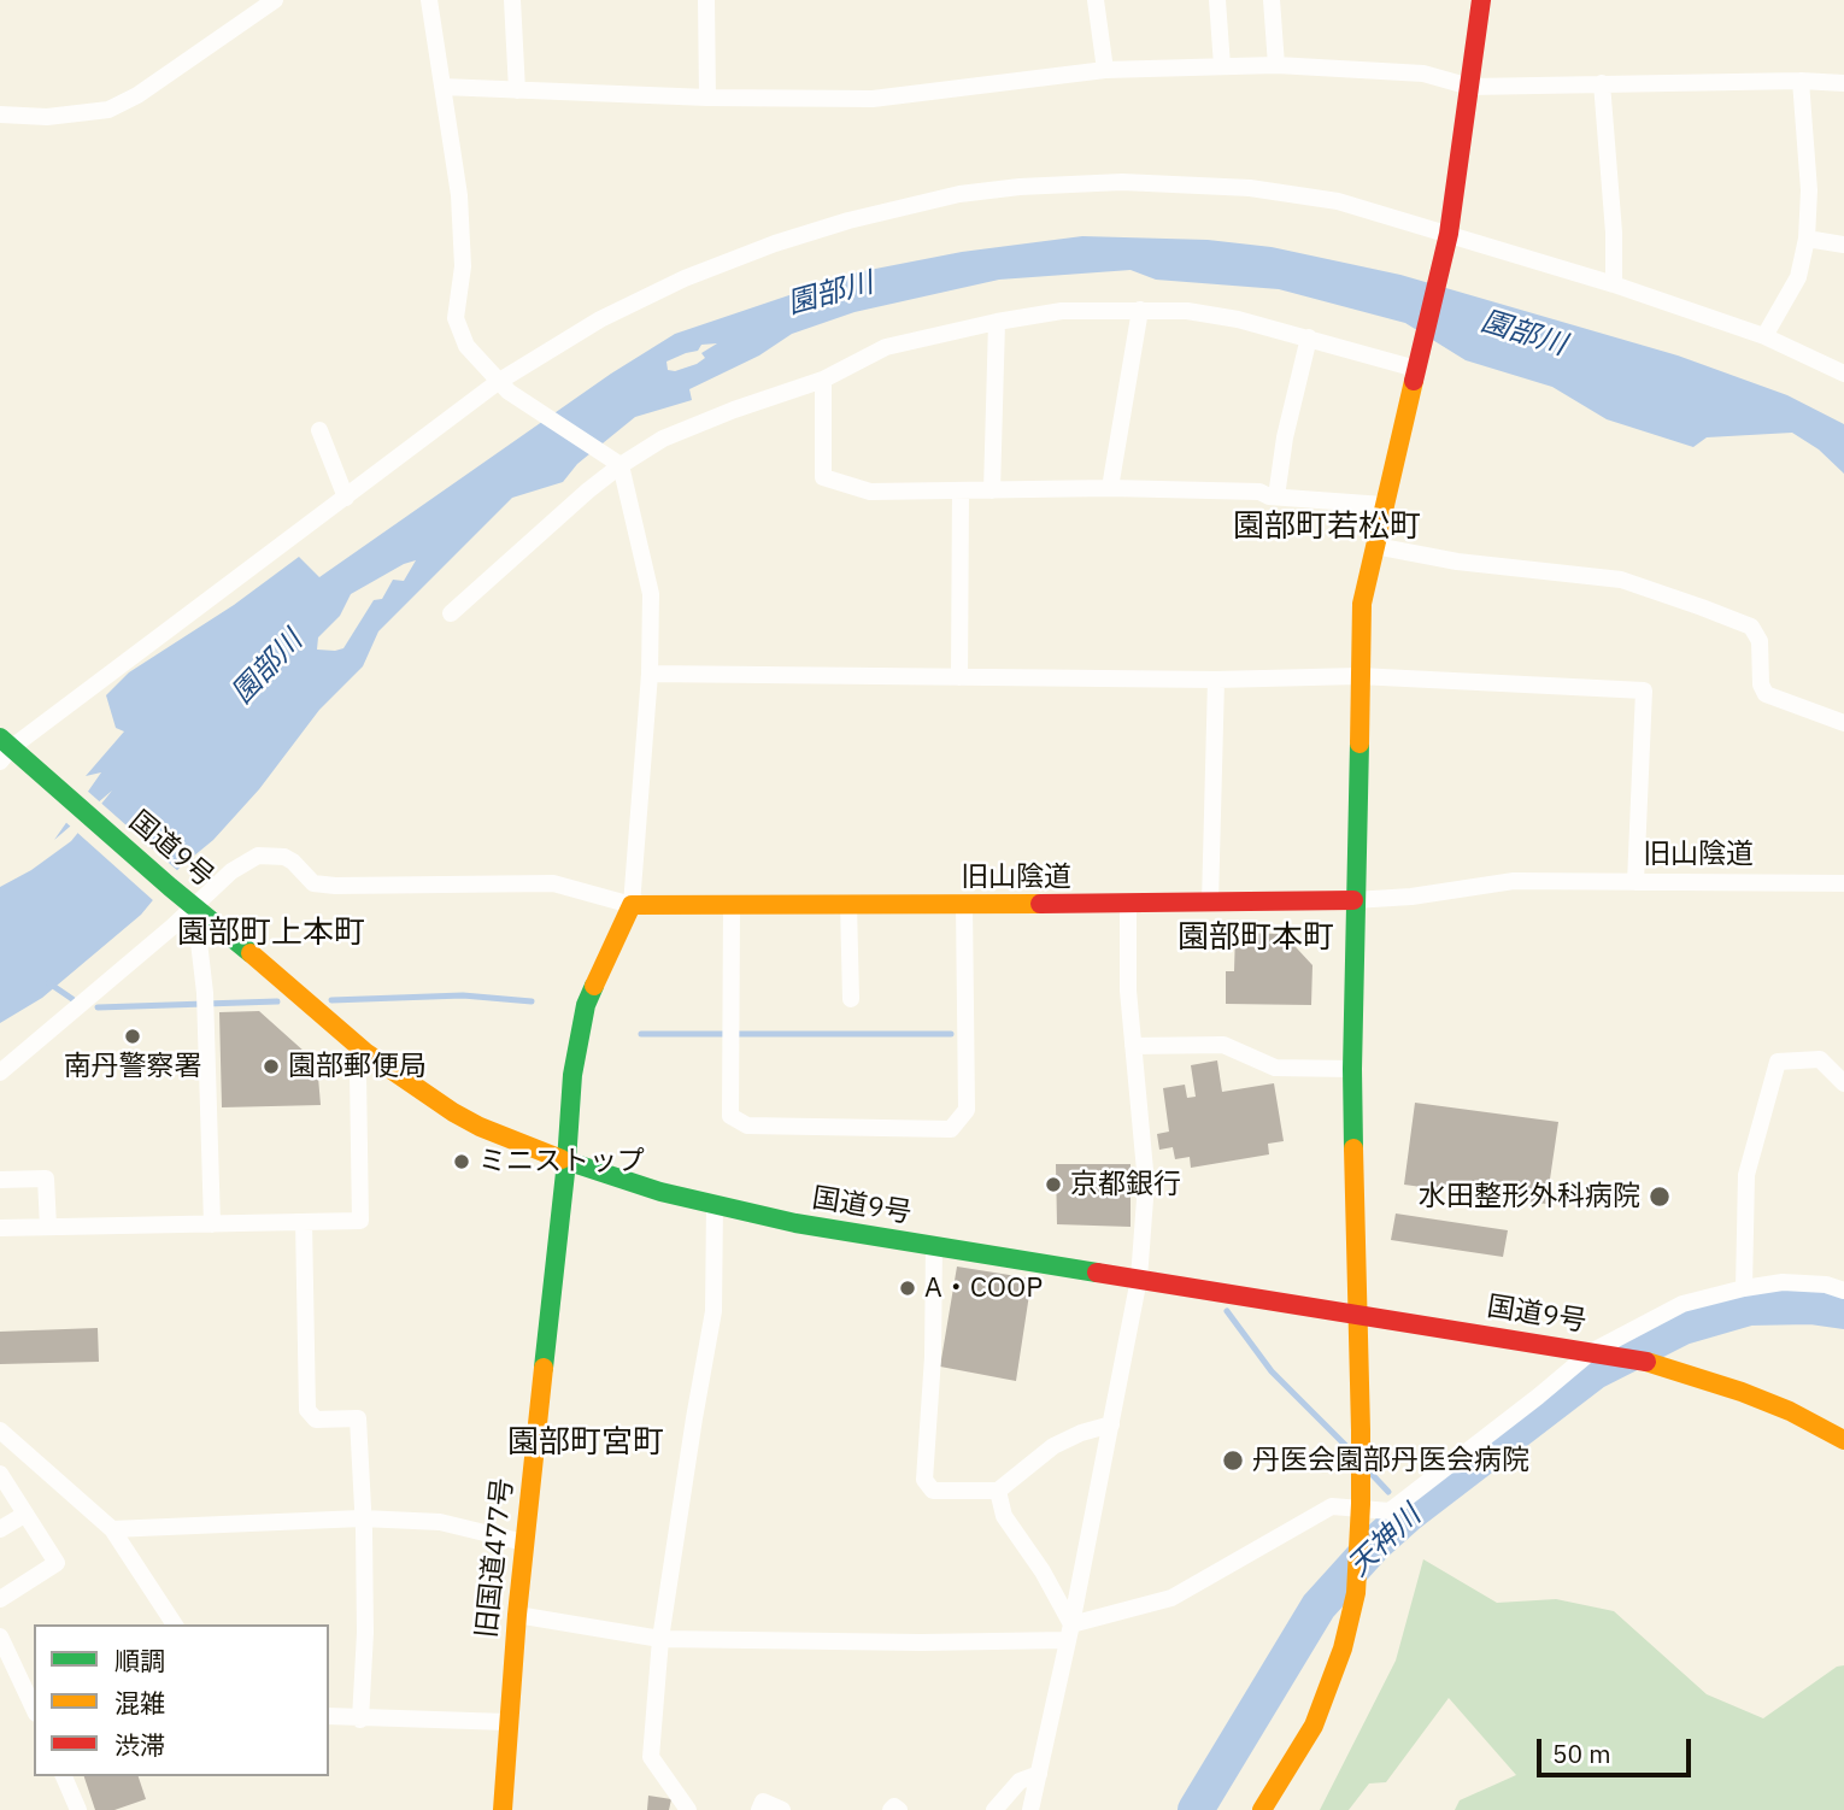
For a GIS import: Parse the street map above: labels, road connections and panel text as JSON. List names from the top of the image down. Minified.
{"streets":{"main road":["国道9号","旧山陰道","旧国道477号"]},"crossings":[["国道9号","旧山陰道"],["国道9号","旧国道477号"],["旧山陰道","旧国道477号"]],"districts":["園部町若松町","園部町上本町","園部町本町","園部町宮町"],"water":["園部川","天神川"],"places":["南丹警察署","園部郵便局","ミニストップ","京都銀行","水田整形外科病院","A・COOP","丹医会園部丹医会病院"],"legend":["順調","混雑","渋滞"],"scale_bar":"50 m"}
